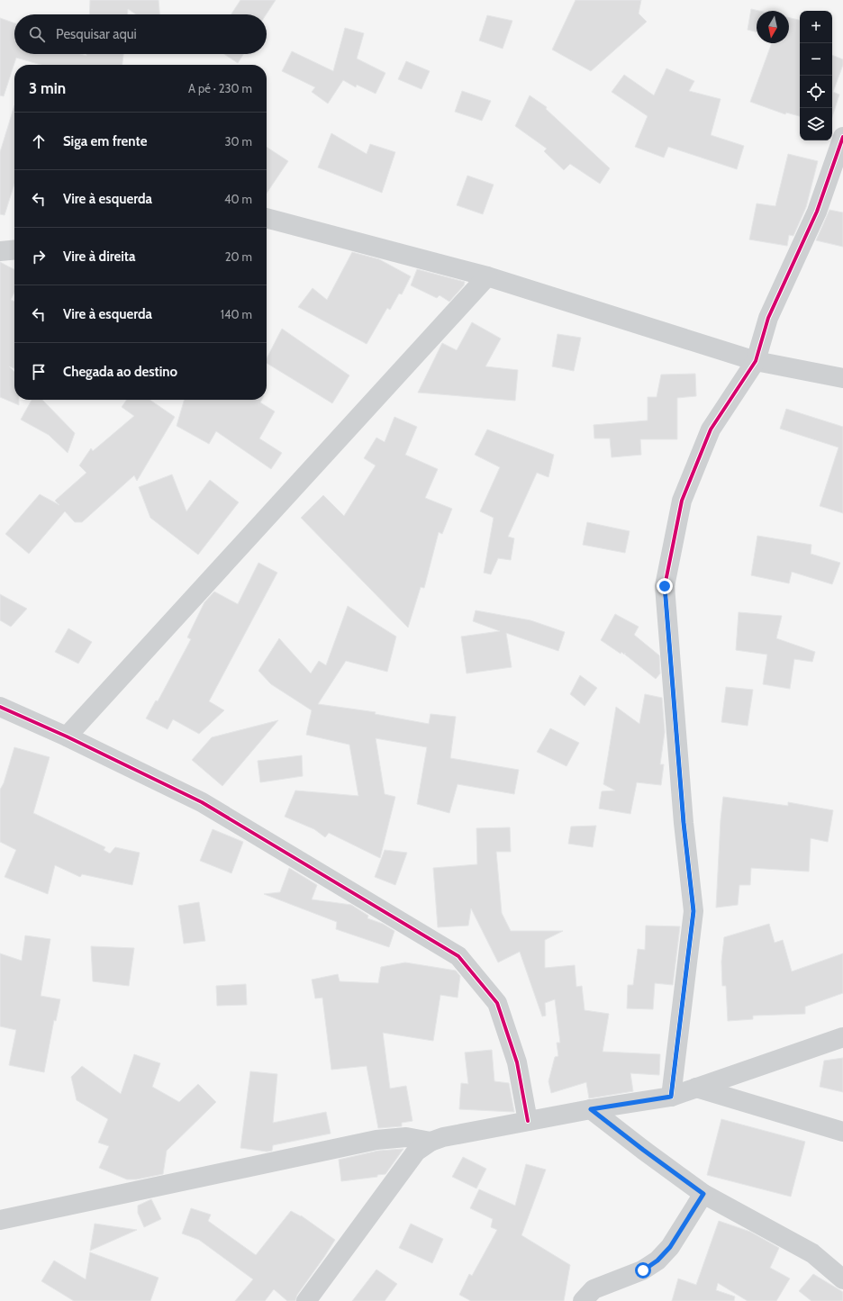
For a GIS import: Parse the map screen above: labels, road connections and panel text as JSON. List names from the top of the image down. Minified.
{"north":"bottom","page":{"map_buttons":["+","−"],"search":"Pesquisar aqui","heading":["3 min","A pé · 230 m"],"list":[["Siga em frente","30 m"],["Vire à esquerda","40 m"],["Vire à direita","20 m"],["Vire à esquerda","140 m"],"Chegada ao destino"]}}
